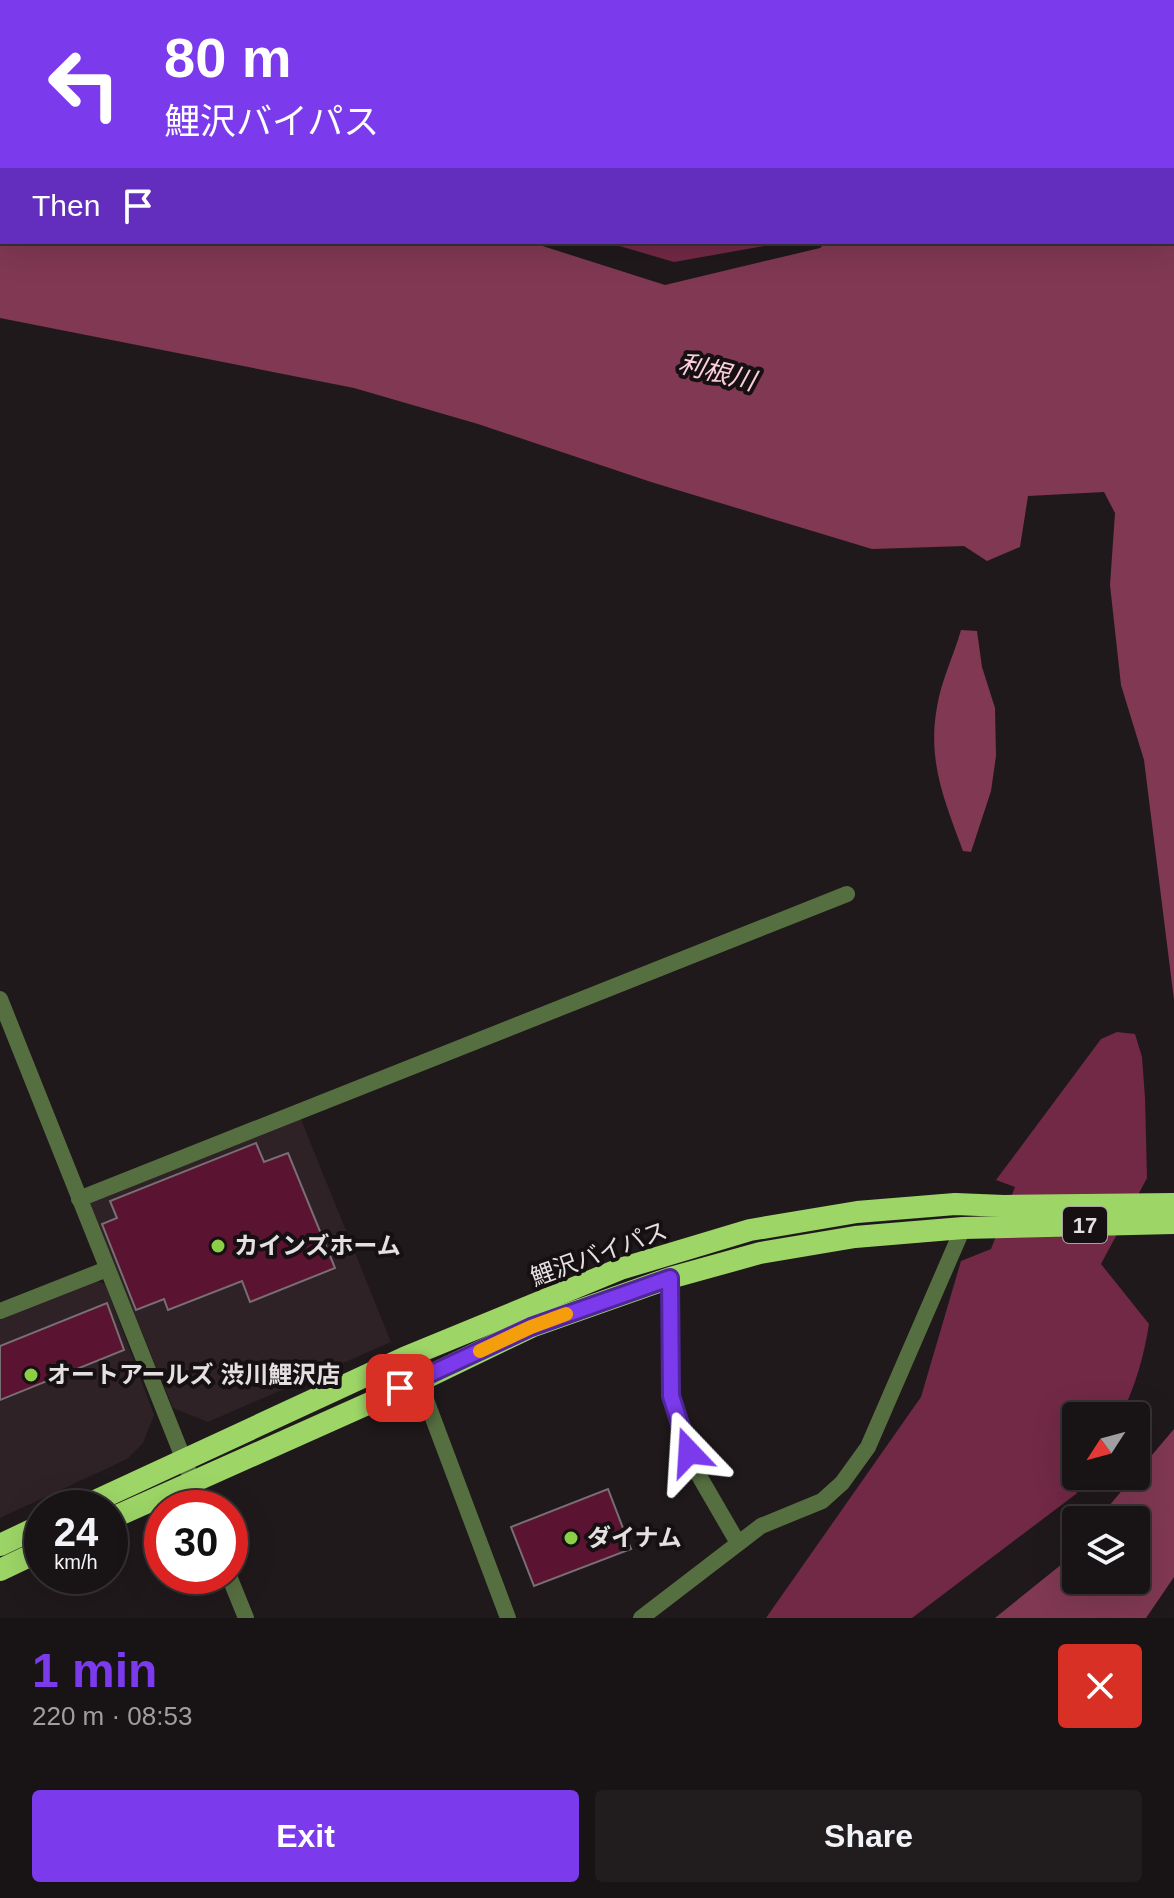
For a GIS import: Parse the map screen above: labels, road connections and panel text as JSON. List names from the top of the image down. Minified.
{"streets":{"highway":["17","鯉沢バイパス"]},"water":["利根川"],"places":["カインズホーム","オートアールズ 渋川鯉沢店","ダイナム"],"north":"bottom left","page":{"turn":["80 m","鯉沢バイパス"],"then":"Then","speed":"24 km/h","limit":"30","heading":["1 min","220 m · 08:53"],"buttons":["Exit","Share"]}}
